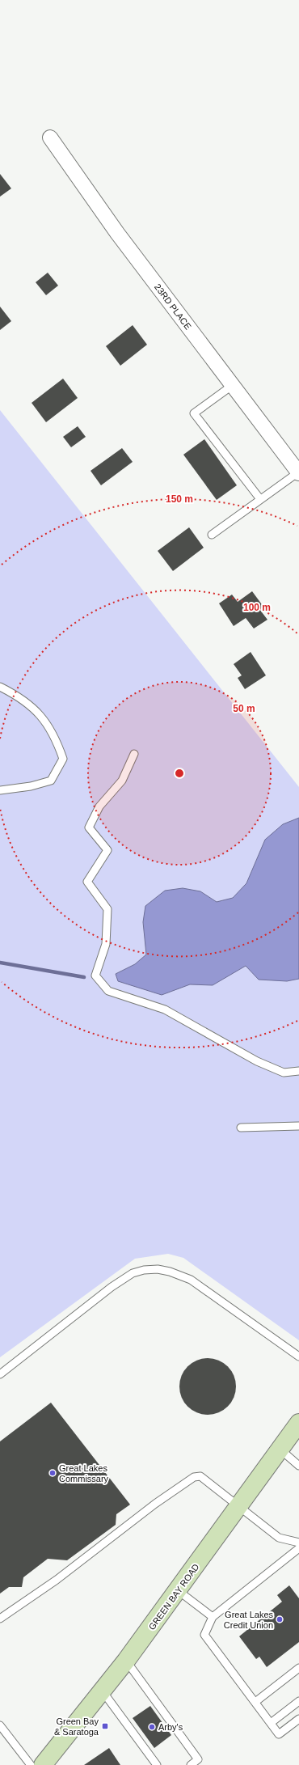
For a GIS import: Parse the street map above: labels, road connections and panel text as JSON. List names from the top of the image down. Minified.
{"streets":{"main road":["GREEN BAY ROAD"],"street":["23RD PLACE"]},"places":{"other":["Great Lakes Commissary","Great Lakes Credit Union","Arby's"],"transit":["Green Bay & Saratoga"]},"rings":["150 m","100 m","50 m"]}
